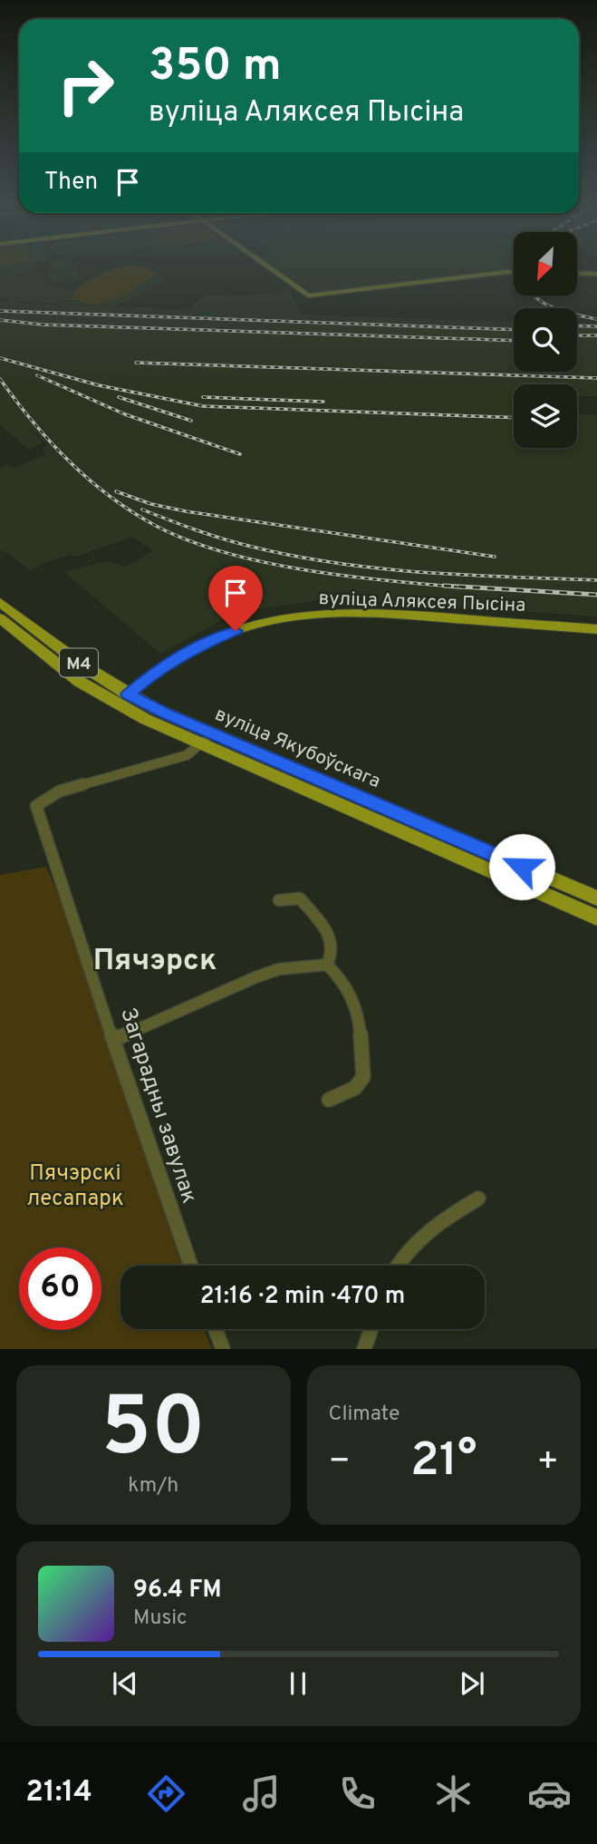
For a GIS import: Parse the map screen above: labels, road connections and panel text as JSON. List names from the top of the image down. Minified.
{"streets":{"main road":["вуліца Аляксея Пысіна","М4","вуліца Якубоўскага"],"street":["Загарадны завулак"]},"crossings":[["вуліца Аляксея Пысіна","вуліца Якубоўскага"],["вуліца Якубоўскага","Загарадны завулак"]],"districts":["Пячэрск"],"parks":["Пячэрскі лесапарк"],"north":"bottom left","page":{"turn":["350 m","вуліца Аляксея Пысіна"],"then":"Then","limit":"60","trip":"21:16 · 2 min · 470 m","tile":[["50","km/h"],"Climate"],"heat":["−","21°","+"],"song":["96.4 FM","Music"],"tabs":"21:14"}}
